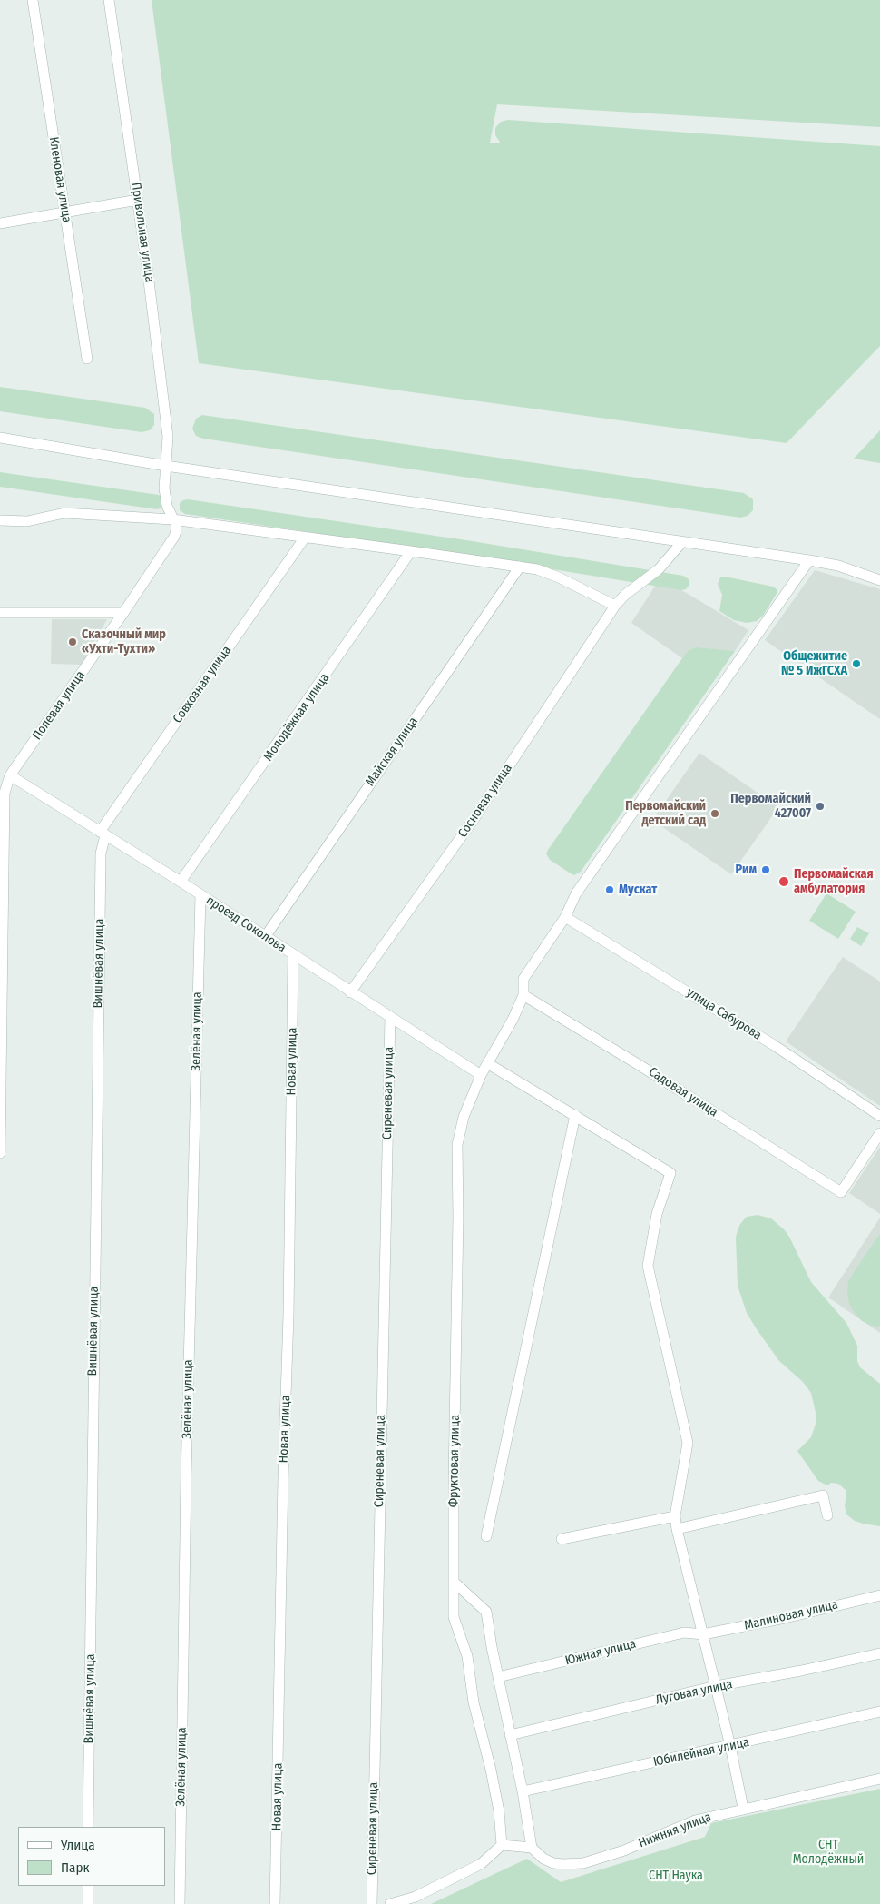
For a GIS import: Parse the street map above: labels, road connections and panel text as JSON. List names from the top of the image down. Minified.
{"streets":{"street":["Кленовая улица","Привольная улица","Совхозная улица","Полевая улица","Молодёжная улица","Майская улица","Сосновая улица","проезд Соколова","Вишнёвая улица","улица Сабурова","Зелёная улица","Новая улица","Садовая улица","Сиреневая улица","Фруктовая улица","Малиновая улица","Южная улица","Луговая улица","Юбилейная улица","Нижняя улица"]},"crossings":[["Привольная улица","Полевая улица"],["Совхозная улица","проезд Соколова"],["Совхозная улица","Вишнёвая улица"],["Полевая улица","проезд Соколова"],["Молодёжная улица","проезд Соколова"],["Майская улица","проезд Соколова"],["Сосновая улица","проезд Соколова"],["проезд Соколова","Вишнёвая улица"],["проезд Соколова","Зелёная улица"],["проезд Соколова","Новая улица"],["проезд Соколова","Сиреневая улица"],["проезд Соколова","Фруктовая улица"],["улица Сабурова","Фруктовая улица"],["Садовая улица","Фруктовая улица"],["Малиновая улица","Южная улица"]],"parks":["СНТ Молодёжный","СНТ Наука"],"places":["Сказочный мир «Ухти-Тухти»","Общежитие № 5 ИжГСХА","Первомайский 427007","Первомайский детский сад","Рим","Первомайская амбулатория","Мускат"],"legend":["Улица","Парк"]}
